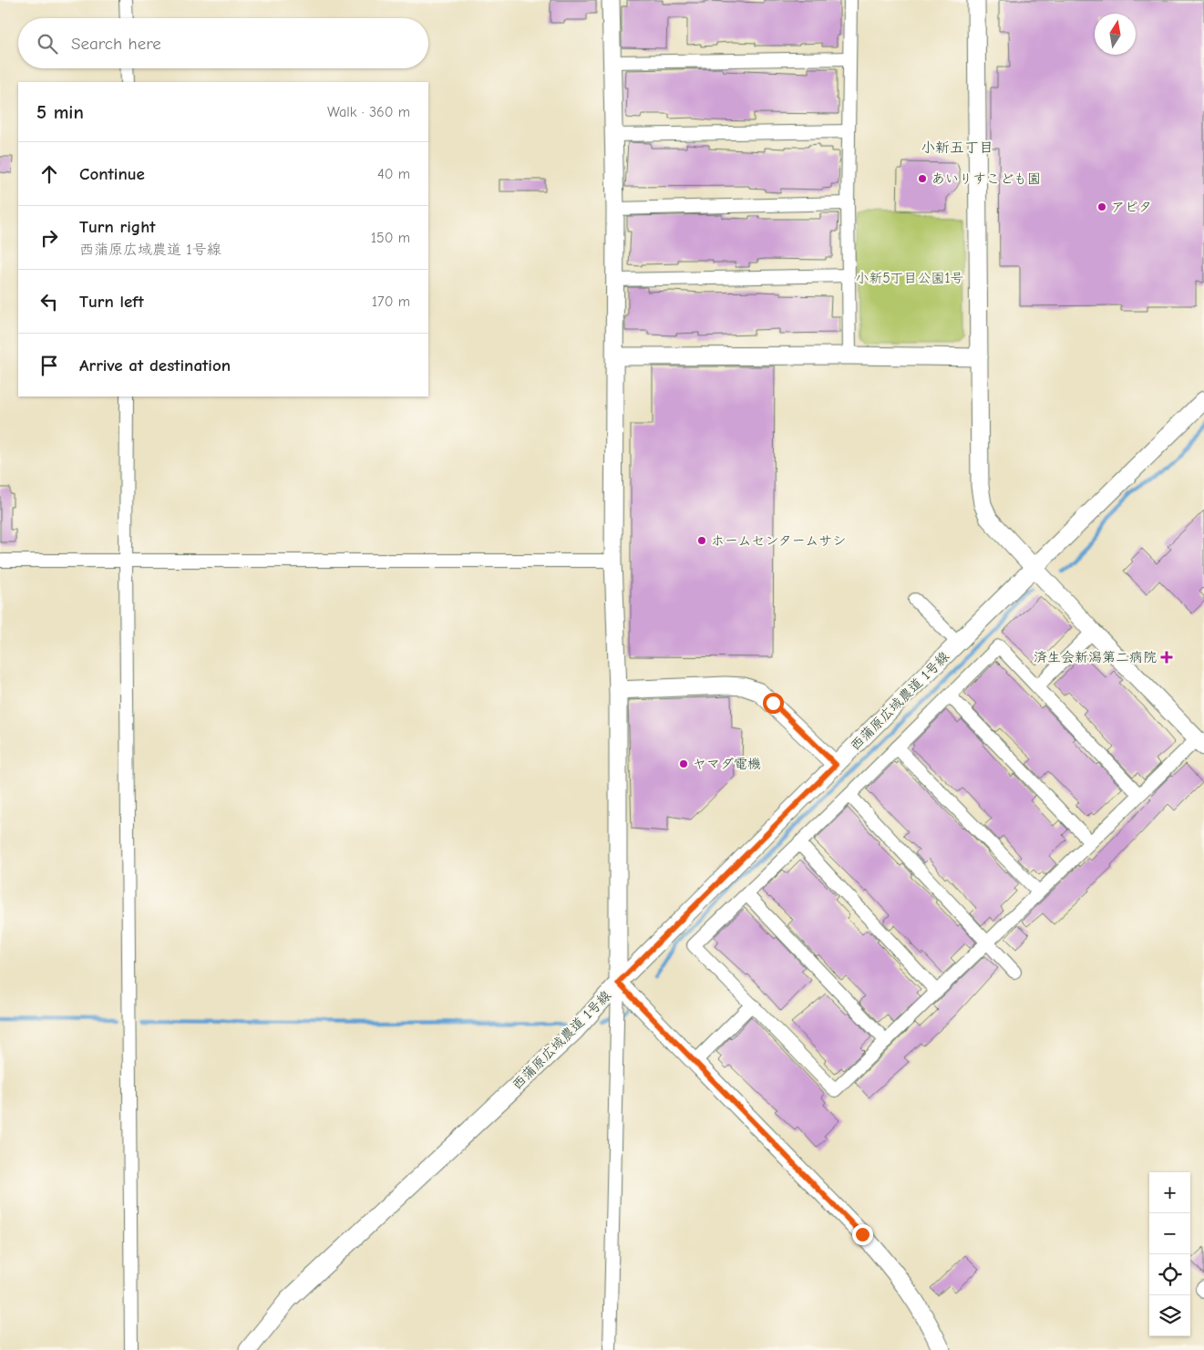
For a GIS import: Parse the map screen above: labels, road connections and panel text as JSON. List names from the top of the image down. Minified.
{"streets":{"street":["西蒲原広域農道 1号線"]},"districts":["小新五丁目"],"parks":["小新5丁目公園1号"],"places":{"other":["あいりすこども園","アピタ","ホームセンタームサシ","ヤマダ電機"],"health":["済生会新潟第二病院"]},"north":"top","page":{"search":"Search here","heading":["5 min","Walk · 360 m"],"list":[["Continue","40 m"],["Turn right","西蒲原広域農道 1号線","150 m"],["Turn left","170 m"],"Arrive at destination"],"map_buttons":["+","−"]}}
